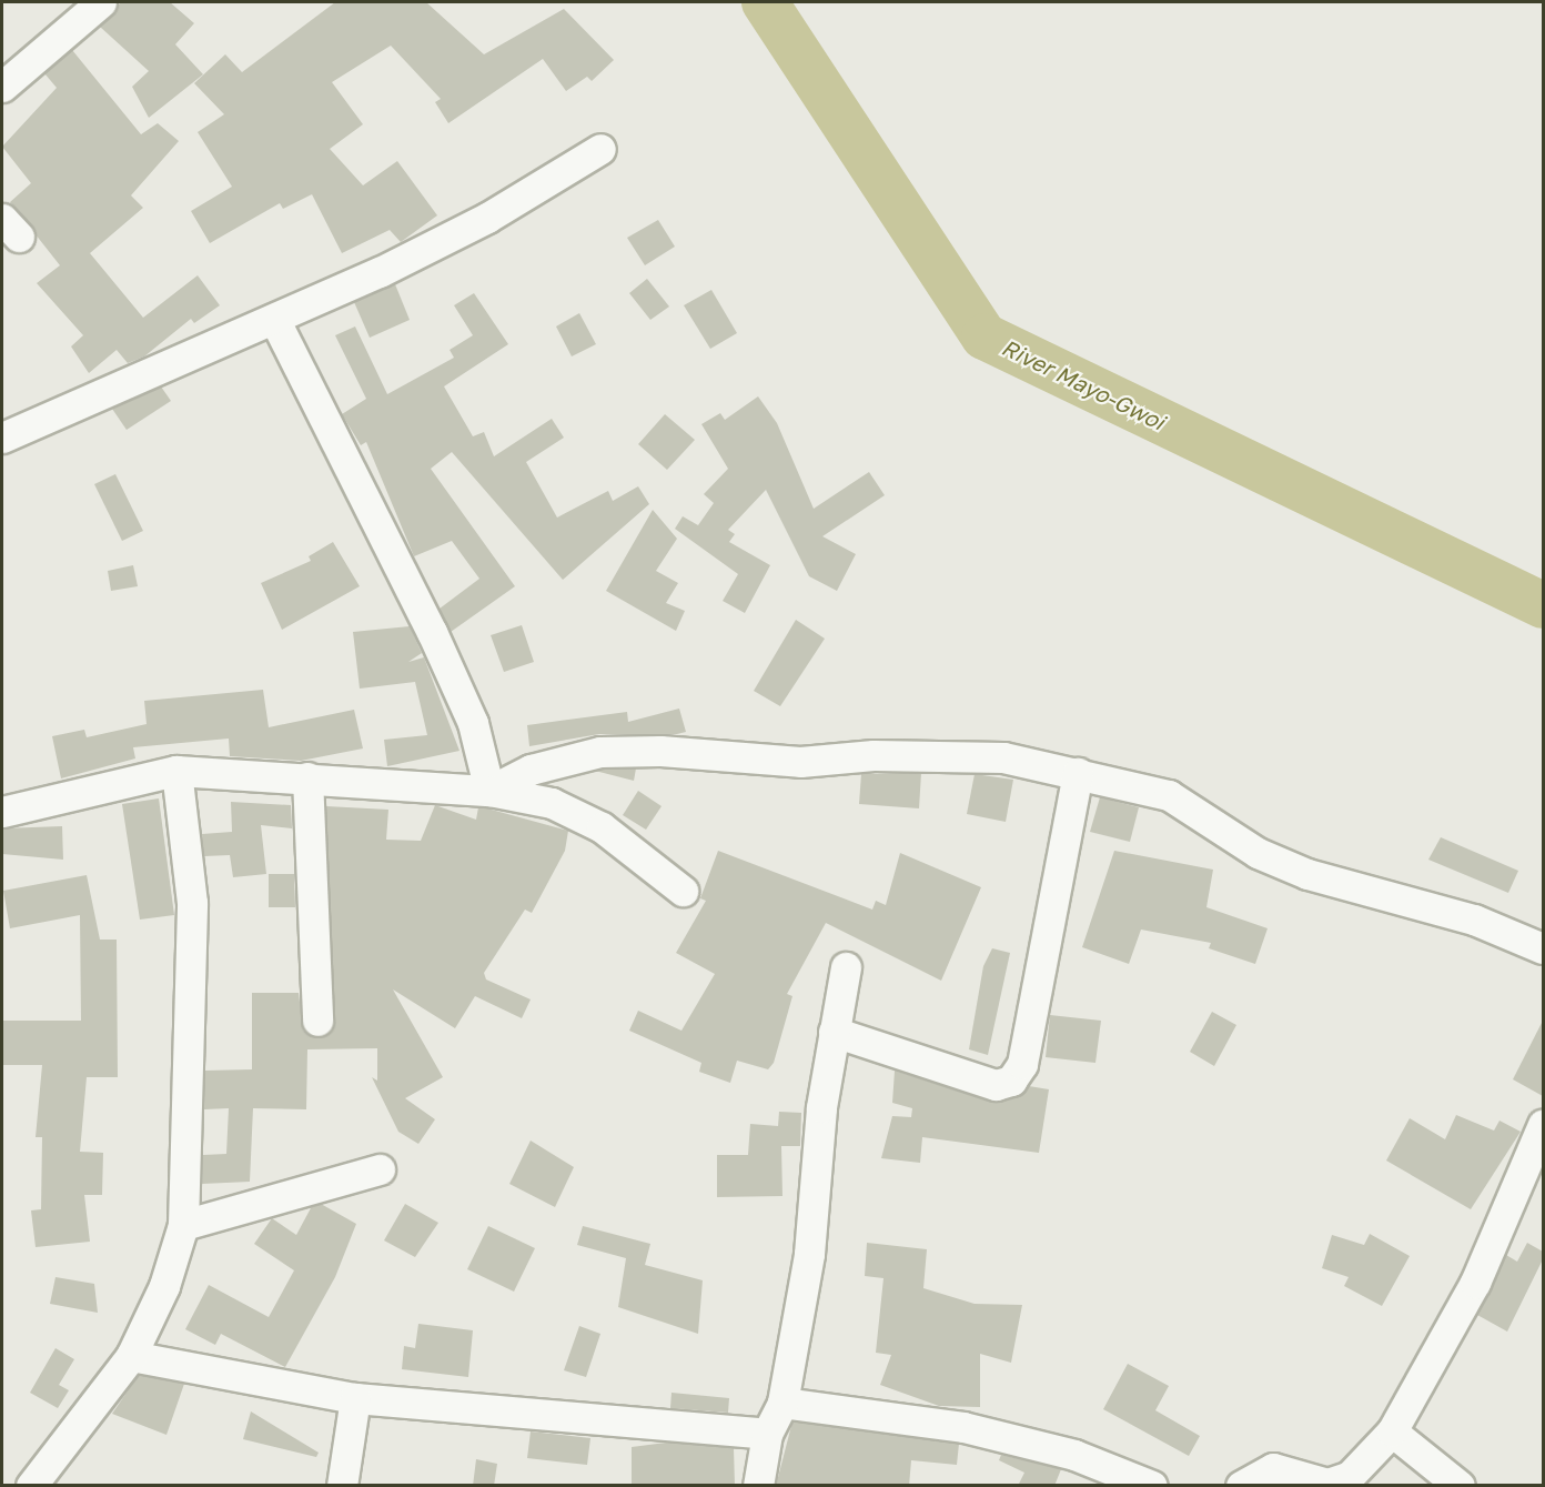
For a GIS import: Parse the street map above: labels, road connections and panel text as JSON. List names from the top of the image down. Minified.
{"water":["River Mayo-Gwoi"]}
